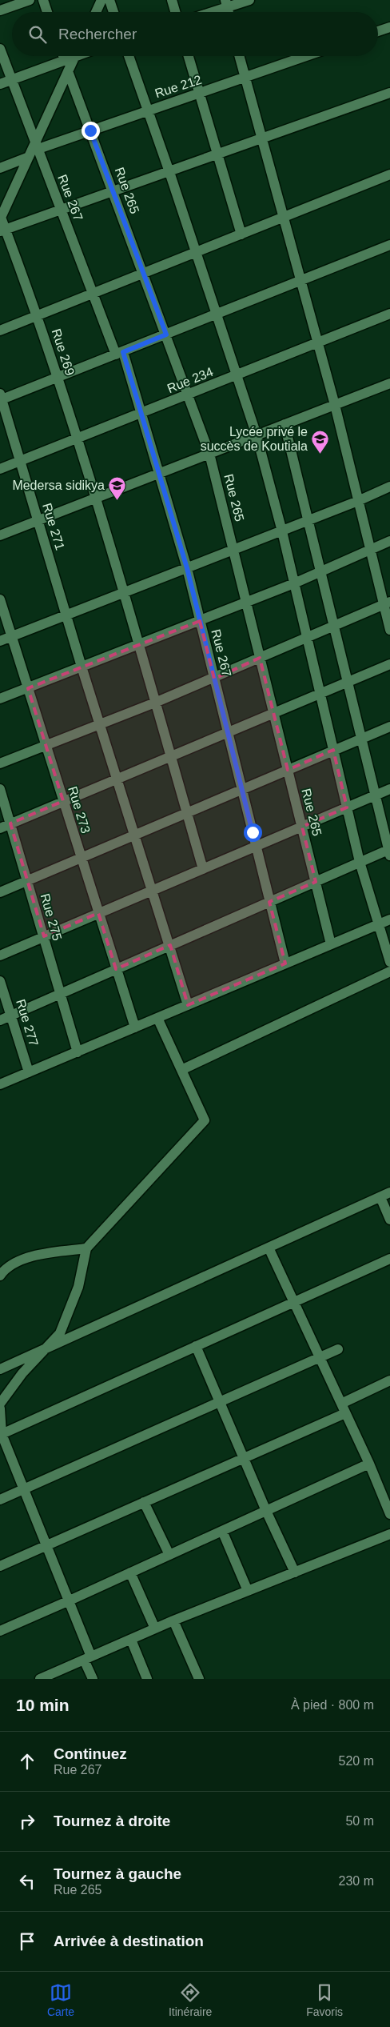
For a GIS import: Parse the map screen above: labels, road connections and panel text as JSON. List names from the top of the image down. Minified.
{"streets":{"street":["Rue 212","Rue 265","Rue 267","Rue 269","Rue 234","Rue 271","Rue 273","Rue 275","Rue 277"]},"crossings":[["Rue 212","Rue 265"],["Rue 212","Rue 267"],["Rue 265","Rue 234"],["Rue 267","Rue 234"],["Rue 269","Rue 234"],["Rue 234","Rue 271"]],"places":{"school or university":["Lycée privé le succès de Koutiala","Medersa sidikya"]},"page":{"search":"Rechercher","heading":["10 min","À pied · 800 m"],"list":[["Continuez","Rue 267","520 m"],["Tournez à droite","50 m"],["Tournez à gauche","Rue 265","230 m"],"Arrivée à destination"],"nav":["Carte","Itinéraire","Favoris"]}}
